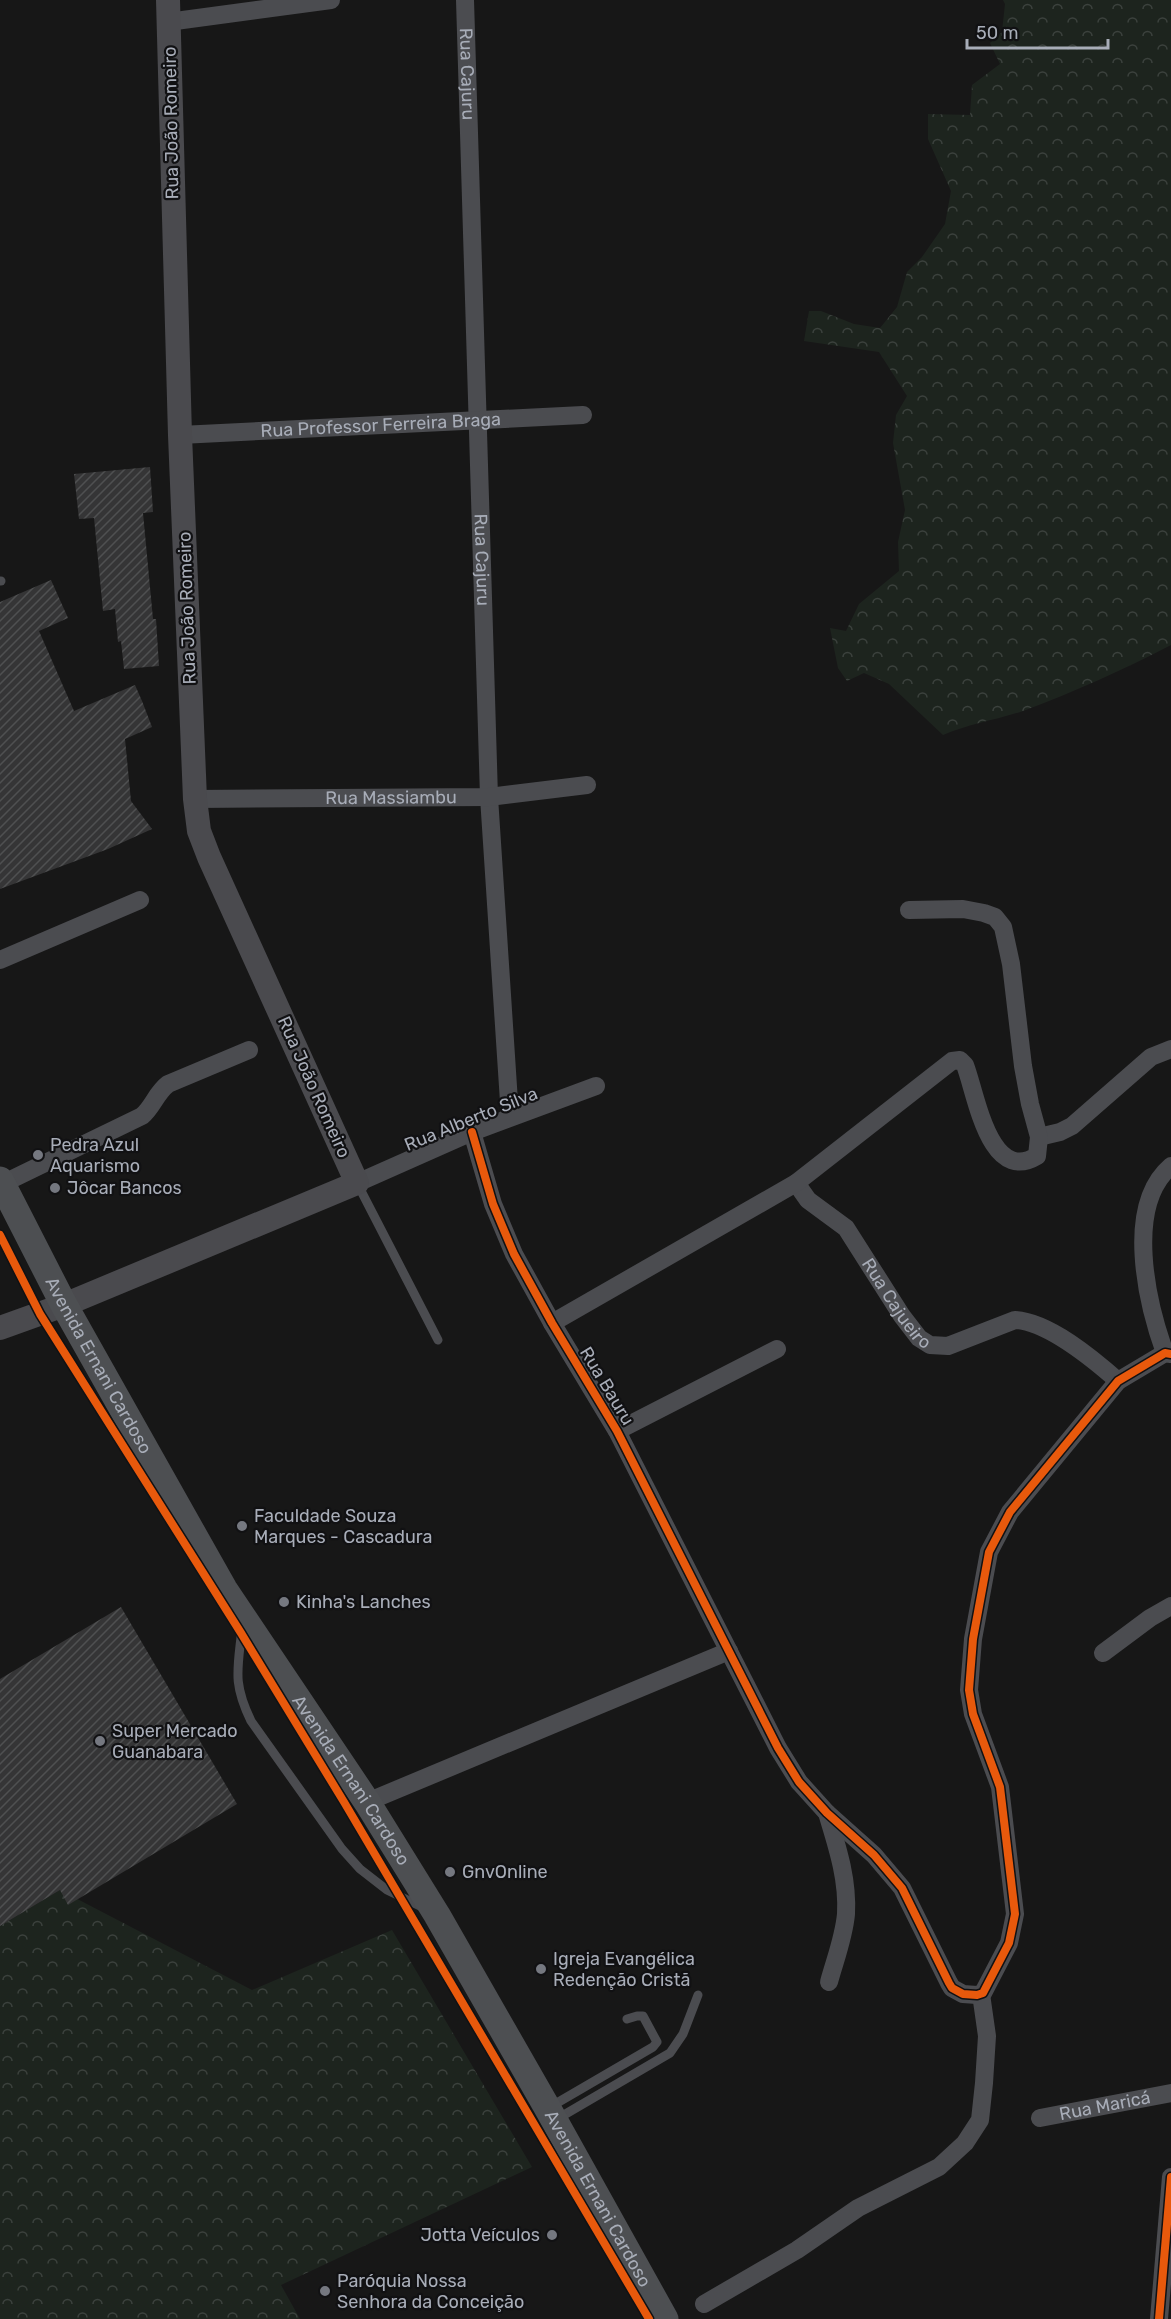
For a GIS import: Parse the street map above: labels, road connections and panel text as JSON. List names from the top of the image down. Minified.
{"streets":{"main road":["Avenida Ernani Cardoso"],"street":["Rua Cajuru","Rua João Romeiro","Rua Professor Ferreira Braga","Rua Massiambu","Rua Alberto Silva","Rua Cajueiro","Rua Bauru","Rua Maricá"]},"crossings":[["Rua Cajuru","Rua Professor Ferreira Braga"],["Rua Cajuru","Rua Massiambu"],["Rua Cajuru","Rua Alberto Silva"],["Rua João Romeiro","Rua Professor Ferreira Braga"],["Rua João Romeiro","Rua Massiambu"],["Rua João Romeiro","Rua Alberto Silva"],["Rua Alberto Silva","Avenida Ernani Cardoso"],["Rua Alberto Silva","Rua Bauru"]],"places":["Pedra Azul Aquarismo","Jôcar Bancos","Faculdade Souza Marques - Cascadura","Kinha's Lanches","Super Mercado Guanabara","GnvOnline","Igreja Evangélica Redenção Cristã","Jotta Veículos","Paróquia Nossa Senhora da Conceição"],"scale_bar":"50 m"}
